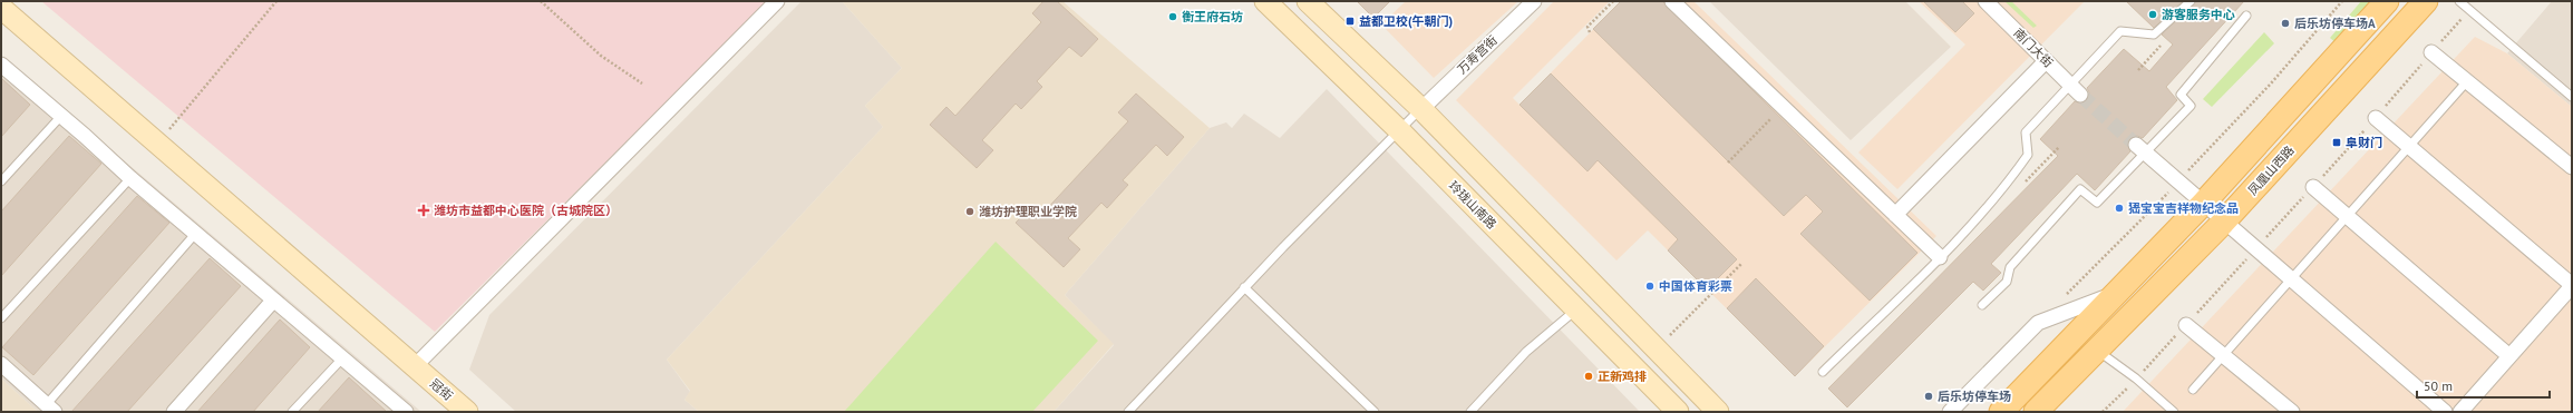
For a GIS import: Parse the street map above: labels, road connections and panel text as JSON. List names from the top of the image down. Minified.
{"streets":{"main road":["凤凰山西路","玲珑山南路","冠街"],"street":["南门大街","万寿宫街"]},"places":{"other":["游客服务中心","衡王府石坊","后乐坊停车场A","峱宝宝吉祥物纪念品","潍坊护理职业学院","中国体育彩票","正新鸡排","后乐坊停车场"],"transit":["益都卫校(午朝门)","阜财门"],"health":["潍坊市益都中心医院（古城院区）"]},"scale_bar":"50 m"}
